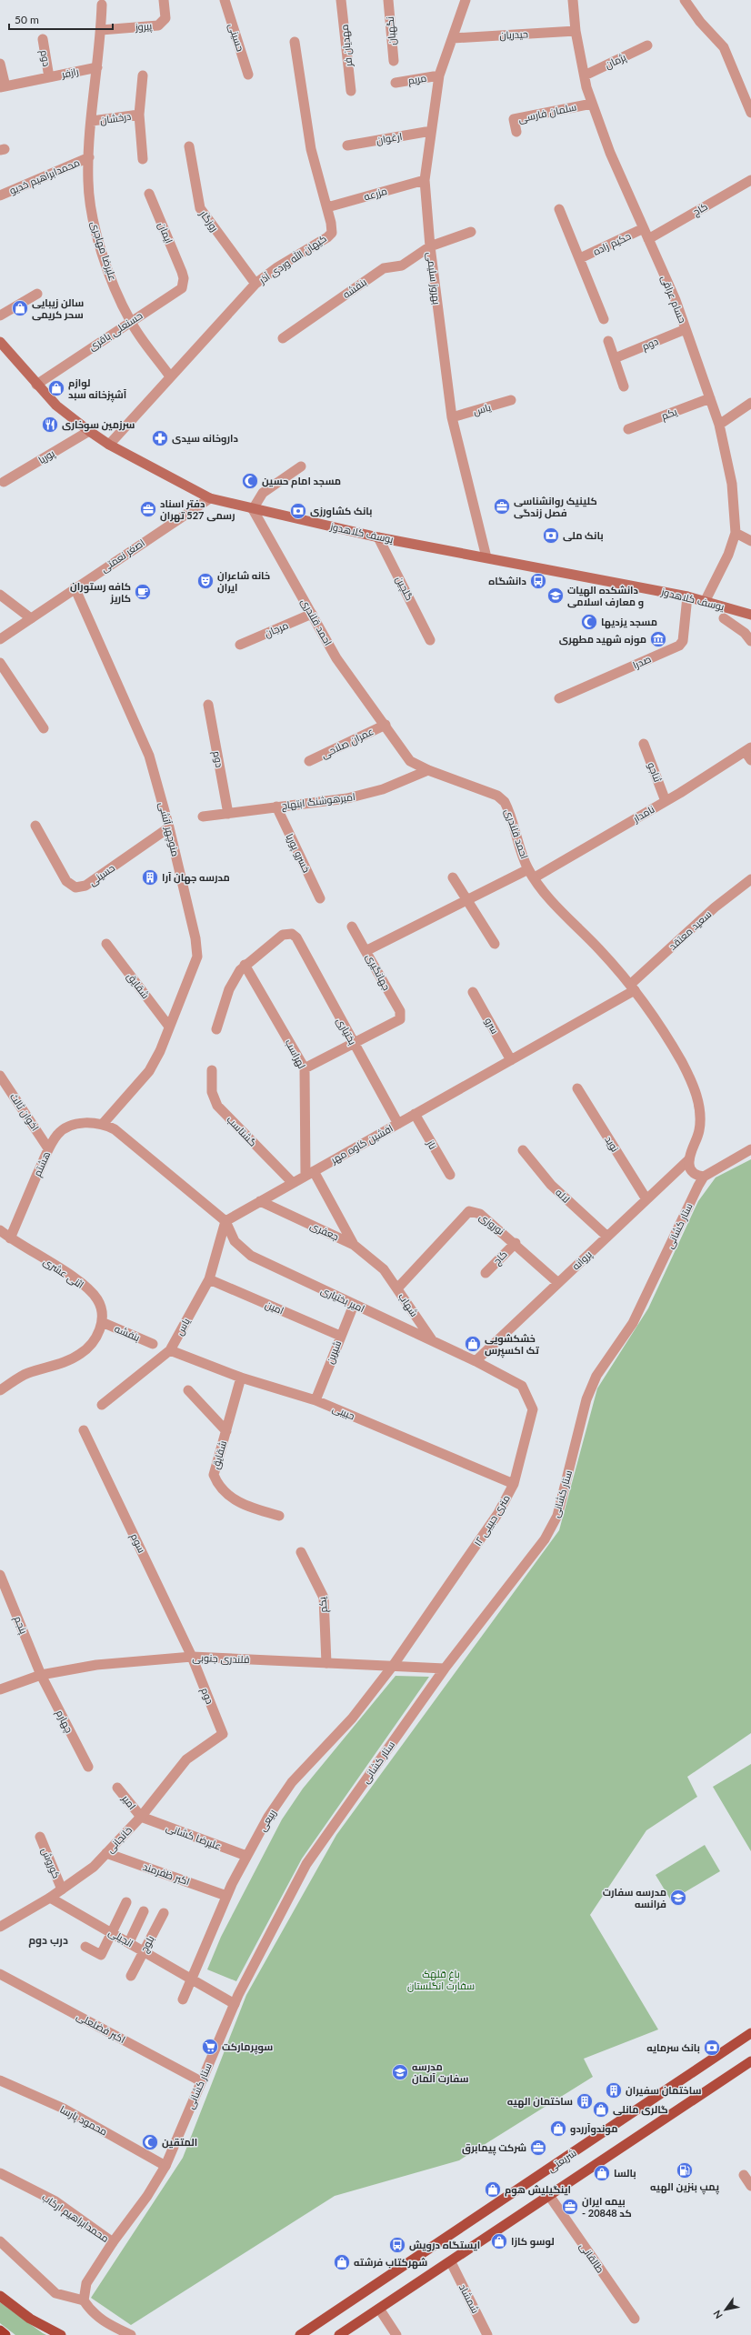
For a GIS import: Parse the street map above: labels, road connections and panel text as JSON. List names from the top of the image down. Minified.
{"streets":{"main road":["یوسف کلاهدوز","شریعتی"],"street":["پیروز","نگهبان","حیدریان","حسینی","مهدیان فر","دوم","پژمان","رازفر","مریم","سلمان فارسی","درخشان","ارغوان","محمدابراهیم خدیو","مزرعه","کاج","روزگار","ایمان","حکیم زاده","علیرضا مهاجری","کیهان الله وردی آذر","بهروز سلیمی","بنفشه","حسام عراقی","حسنعلی باقری","یاس","یکم","پوریا","اصغر نعمتی","گلچین","احمد قلندری","مرجان","صدرا","عمران صلاحی","ثناجو","امیرهوشنگ ابتهاج","نامدار","منوچهر آتشی","خسرو پوریا","سعید معتقد","جهانگیری","شقایق","سرو","بختیاری","لهراسب","اخوان ثالث","گشتاسب","افشین کاوه مهر","نوید","ناز","هشتم","لاله","نوروزی","ستار کشانی","جعفری","پروانه","اثنی عشری","امیر بختیاری","شهاب","امین","شیرین","حبیبی","۱۲ متری حبیبی","سوم","پنجم","قلندری جنوبی","چهارم","امیر","ربیعی","علیرضا کشانی","خانجانی","کوروش","اکبر ظفرمند","انجیلی","بلوچ","اکبر فضلعلی","محمود پارسا","محمدابراهیم ارکاب","طالقانی","شمشاد"]},"crossings":[["حیدریان","بهروز سلیمی"],["حیدریان","حسام عراقی"],["حسینی","منوچهر آتشی"],["دوم","رازفر"],["دوم","حسام عراقی"],["دوم","امیرهوشنگ ابتهاج"],["دوم","سوم"],["دوم","قلندری جنوبی"],["دوم","خانجانی"],["پژمان","حسام عراقی"],["رازفر","علیرضا مهاجری"],["مریم","بهروز سلیمی"],["سلمان فارسی","حسام عراقی"],["درخشان","علیرضا مهاجری"],["ارغوان","بهروز سلیمی"],["محمدابراهیم خدیو","علیرضا مهاجری"],["مزرعه","کیهان الله وردی آذر"],["مزرعه","بهروز سلیمی"],["کاج","حسام عراقی"],["کاج","نوروزی"],["روزگار","کیهان الله وردی آذر"],["ایمان","حسنعلی باقری"],["حکیم زاده","حسام عراقی"],["علیرضا مهاجری","کیهان الله وردی آذر"],["علیرضا مهاجری","حسنعلی باقری"],["کیهان الله وردی آذر","یوسف کلاهدوز"],["بهروز سلیمی","بنفشه"],["بهروز سلیمی","یاس"],["بهروز سلیمی","یوسف کلاهدوز"],["بنفشه","اثنی عشری"],["حسام عراقی","یکم"],["حسام عراقی","یوسف کلاهدوز"],["حسنعلی باقری","یوسف کلاهدوز"],["یاس","افشین کاوه مهر"],["یاس","امیر بختیاری"],["یاس","امین"],["یاس","حبیبی"],["یکم","قلندری جنوبی"],["پوریا","یوسف کلاهدوز"],["یوسف کلاهدوز","اصغر نعمتی"],["یوسف کلاهدوز","گلچین"],["یوسف کلاهدوز","احمد قلندری"],["یوسف کلاهدوز","صدرا"],["اصغر نعمتی","منوچهر آتشی"],["احمد قلندری","مرجان"],["احمد قلندری","عمران صلاحی"],["احمد قلندری","امیرهوشنگ ابتهاج"],["احمد قلندری","نامدار"],["احمد قلندری","سعید معتقد"],["احمد قلندری","جهانگیری"],["احمد قلندری","افشین کاوه مهر"],["احمد قلندری","پروانه"],["ثناجو","نامدار"],["امیرهوشنگ ابتهاج","خسرو پوریا"],["منوچهر آتشی","شقایق"],["منوچهر آتشی","هشتم"],["سعید معتقد","افشین کاوه مهر"],["جهانگیری","بختیاری"],["جهانگیری","لهراسب"],["شقایق","حبیبی"],["سرو","افشین کاوه مهر"],["بختیاری","لهراسب"],["بختیاری","افشین کاوه مهر"],["لهراسب","افشین کاوه مهر"],["لهراسب","جعفری"],["اخوان ثالث","هشتم"],["گشتاسب","افشین کاوه مهر"],["افشین کاوه مهر","ناز"],["افشین کاوه مهر","جعفری"],["افشین کاوه مهر","امیر بختیاری"],["نوید","پروانه"],["هشتم","اثنی عشری"],["لاله","پروانه"],["نوروزی","پروانه"],["نوروزی","شهاب"],["ستار کشانی","قلندری جنوبی"],["ستار کشانی","انجیلی"],["ستار کشانی","اکبر فضلعلی"],["ستار کشانی","محمود پارسا"],["ستار کشانی","محمدابراهیم ارکاب"],["جعفری","شهاب"],["پروانه","امیر بختیاری"],["پروانه","۱۲ متری حبیبی"],["امیر بختیاری","شهاب"],["امیر بختیاری","شیرین"],["امیر بختیاری","۱۲ متری حبیبی"],["امین","شیرین"],["شیرین","حبیبی"],["حبیبی","۱۲ متری حبیبی"],["۱۲ متری حبیبی","قلندری جنوبی"],["۱۲ متری حبیبی","ربیعی"],["سوم","قلندری جنوبی"],["پنجم","قلندری جنوبی"],["پنجم","چهارم"],["قلندری جنوبی","چهارم"],["قلندری جنوبی","ربیعی"],["امیر","علیرضا کشانی"],["امیر","خانجانی"],["ربیعی","علیرضا کشانی"],["ربیعی","اکبر ظفرمند"],["ربیعی","انجیلی"],["علیرضا کشانی","خانجانی"],["خانجانی","کوروش"],["خانجانی","اکبر ظفرمند"],["خانجانی","انجیلی"],["انجیلی","بلوچ"]],"districts":["درب دوم"],"parks":["باغ قلهک سفارت انگلستان"],"places":{"shop":["سالن زیبایی سحر کریمی","لوازم آشپزخانه سبد","خشکشویی تک اکسپرس","گالری مانلی","موندوآرردو","بالسا","اینگیلیش هوم","لوسو کازا","شهرکتاب فرشته"],"restaurant":["سرزمين سوخاری"],"pharmacy":["داروخانه سیدی"],"mosque":["مسجد امام حسین","مسجد یزدیها","المتقین"],"office":["کلینیک روانشناسی فصل زندگی","دفتر اسناد رسمی 527 تهران","شرکت پیمابرق","بیمه ایران - کد 20848"],"bank":["بانک کشاورزی","بانک ملی","بانک سرمایه"],"theatre":["خانه شاعران ایران"],"bus stop":["دانشگاه","ایستگاه درویش"],"cafe":["کافه رستوران کاریز"],"school or university":["دانشکده الهیات و معارف اسلامی","مدرسه سفارت فرانسه","مدرسه سفارت آلمان"],"museum":["موزه شهید مطهری"],"building":["مدرسه جهان آرا","ساختمان سفیران","ساختمان الهیه"],"supermarket":["سوپرمارکت"],"fuel station":["پمپ بنزین الهیه"]},"scale_bar":"50 m","north":"bottom left"}
